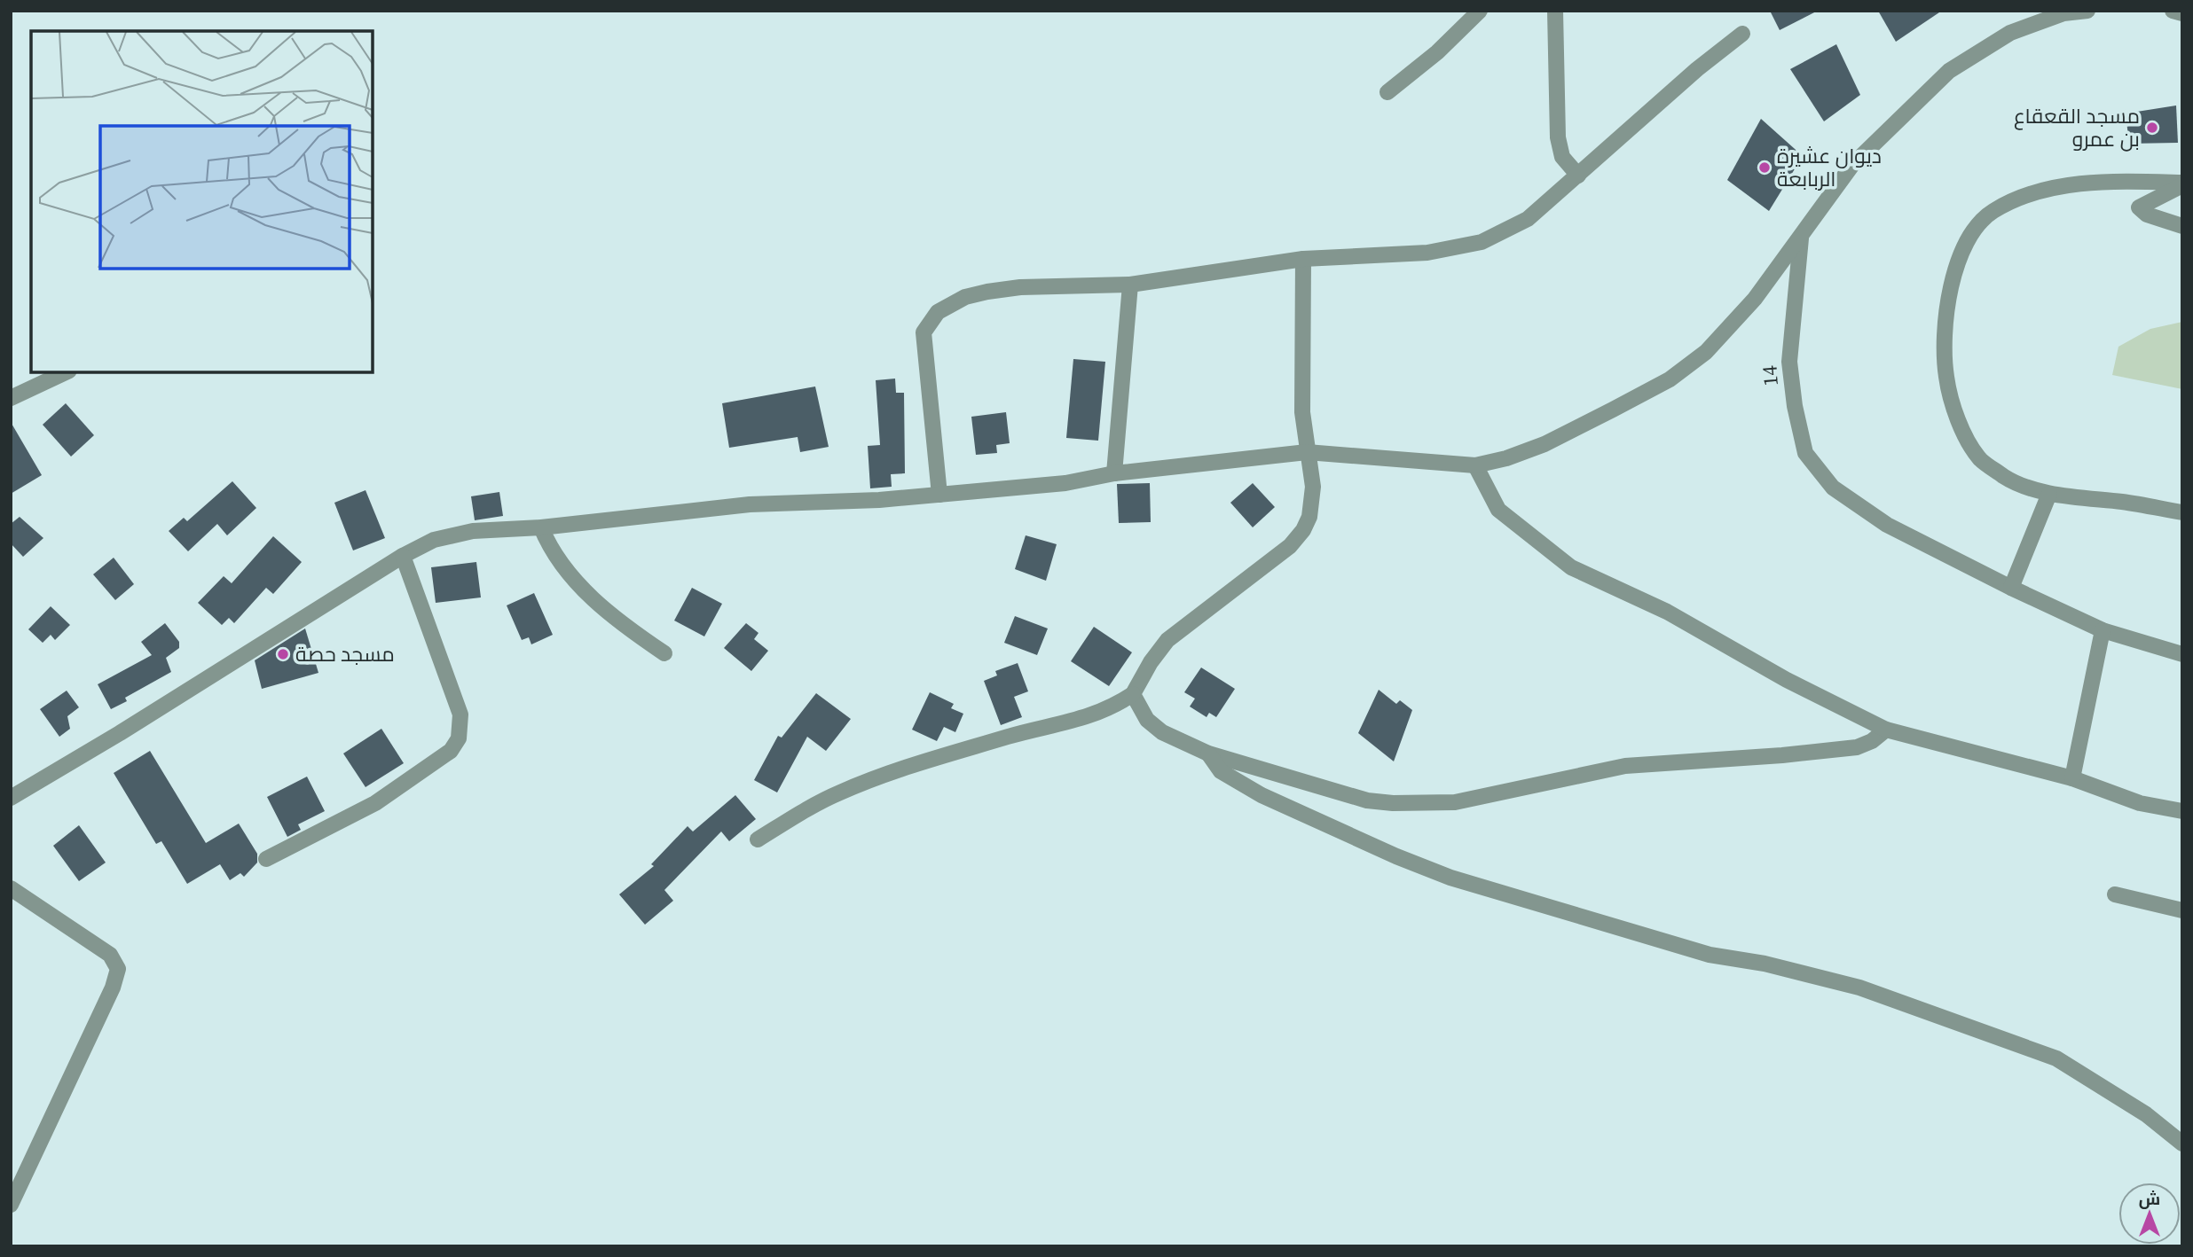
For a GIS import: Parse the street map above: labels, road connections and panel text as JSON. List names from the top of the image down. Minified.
{"streets":{"street":["14"]},"places":["مسجد القعقاع بن عمرو","ديوان عشيرة الربابعة","مسجد حصة"],"north":"top"}
